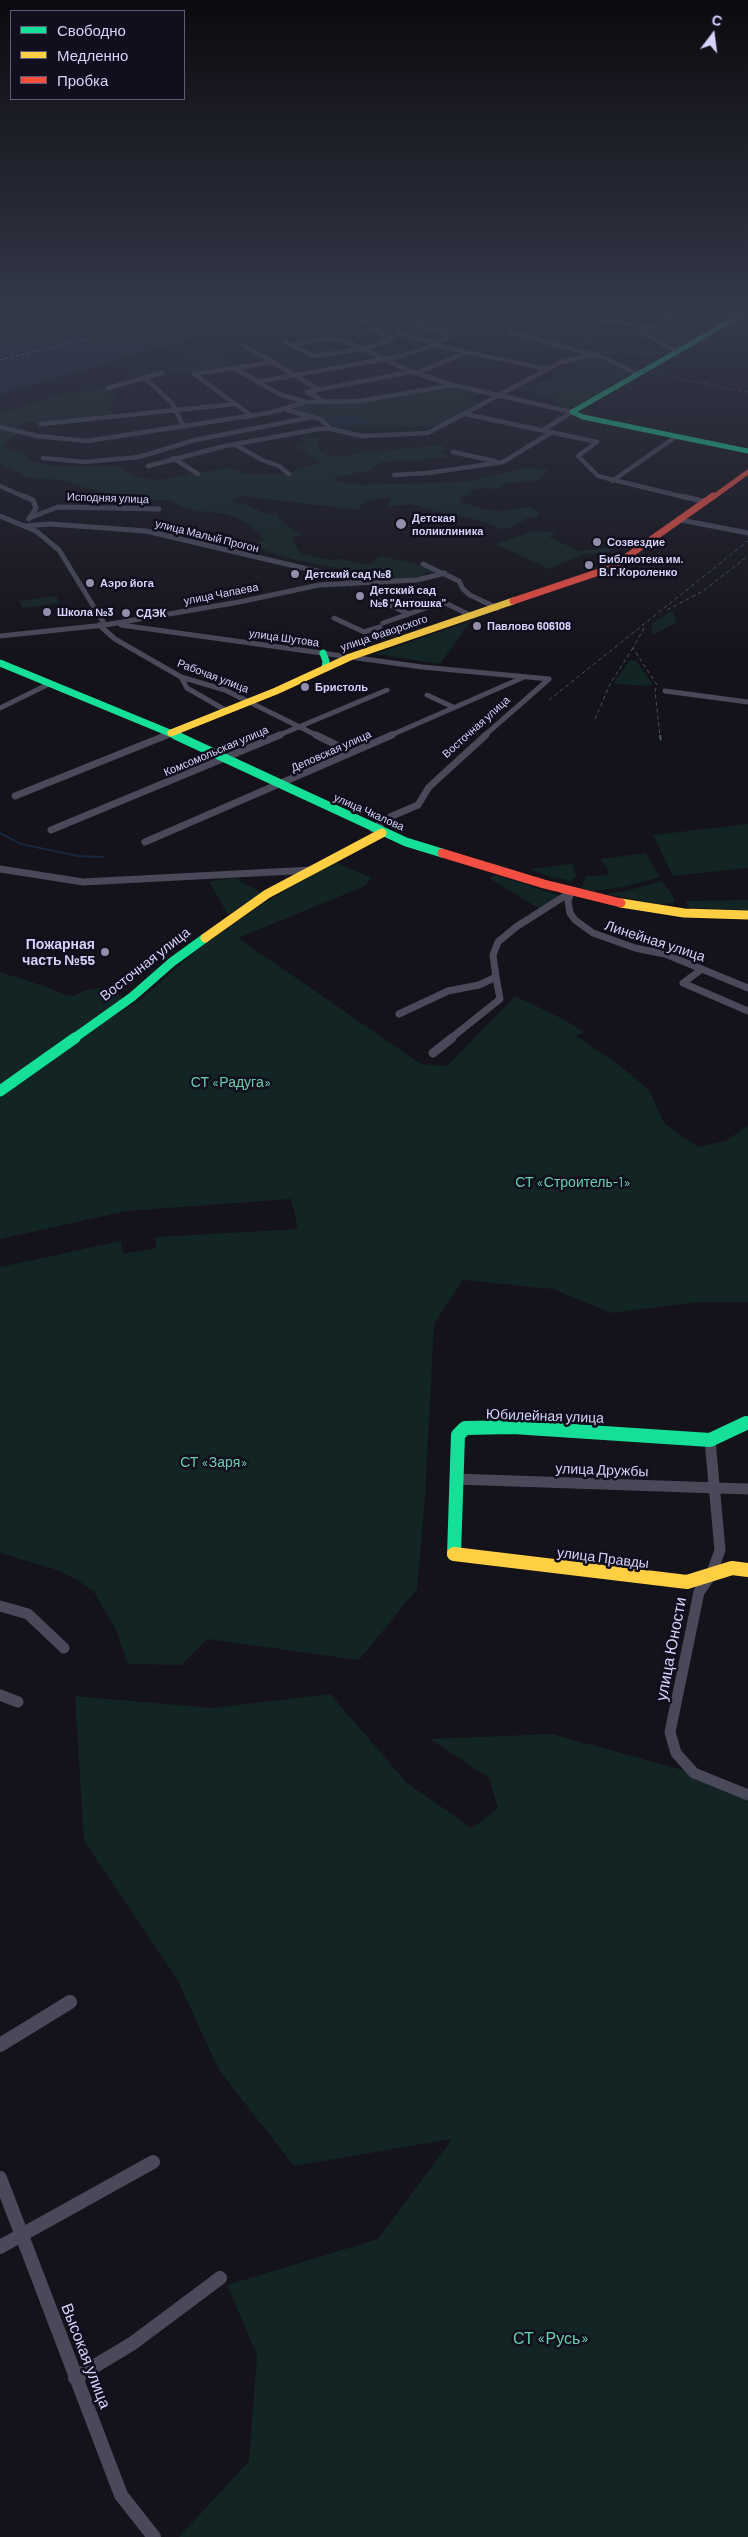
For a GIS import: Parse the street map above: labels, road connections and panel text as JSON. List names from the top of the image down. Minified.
{"streets":{"street":["Исподняя улица","улица Малый Прогон","улица Чапаева","улица Фаворского","улица Шутова","Рабочая улица","Восточная улица","Комсомольская улица","Деповская улица","улица Чкалова","Линейная улица","Юбилейная улица","улица Дружбы","улица Правды","улица Юности","Высокая улица"]},"crossings":[["улица Малый Прогон","улица Чапаева"],["улица Малый Прогон","Рабочая улица"],["улица Чапаева","улица Шутова"],["улица Чапаева","Рабочая улица"],["улица Фаворского","улица Шутова"],["улица Фаворского","Рабочая улица"],["улица Фаворского","улица Чкалова"],["улица Шутова","Рабочая улица"],["улица Шутова","Восточная улица"],["улица Шутова","Деповская улица"],["Рабочая улица","Комсомольская улица"],["Рабочая улица","Деповская улица"],["Восточная улица","улица Чкалова"],["Комсомольская улица","улица Чкалова"],["Деповская улица","улица Чкалова"],["улица Чкалова","Линейная улица"],["Юбилейная улица","улица Дружбы"],["Юбилейная улица","улица Правды"],["Юбилейная улица","улица Юности"],["улица Дружбы","улица Юности"],["улица Правды","улица Юности"]],"parks":["СТ «Радуга»","СТ «Строитель-1»","СТ «Заря»","СТ «Русь»"],"places":["Детская поликлиника","Созвездие","Библиотека им. В.Г.Короленко","Детский сад №8","Аэро йога","Детский сад №6 \"Антошка\"","Школа №3","СДЭК","Павлово 606108","Бристоль","Пожарная часть №55"],"legend":["Свободно","Медленно","Пробка"],"north":"top"}
